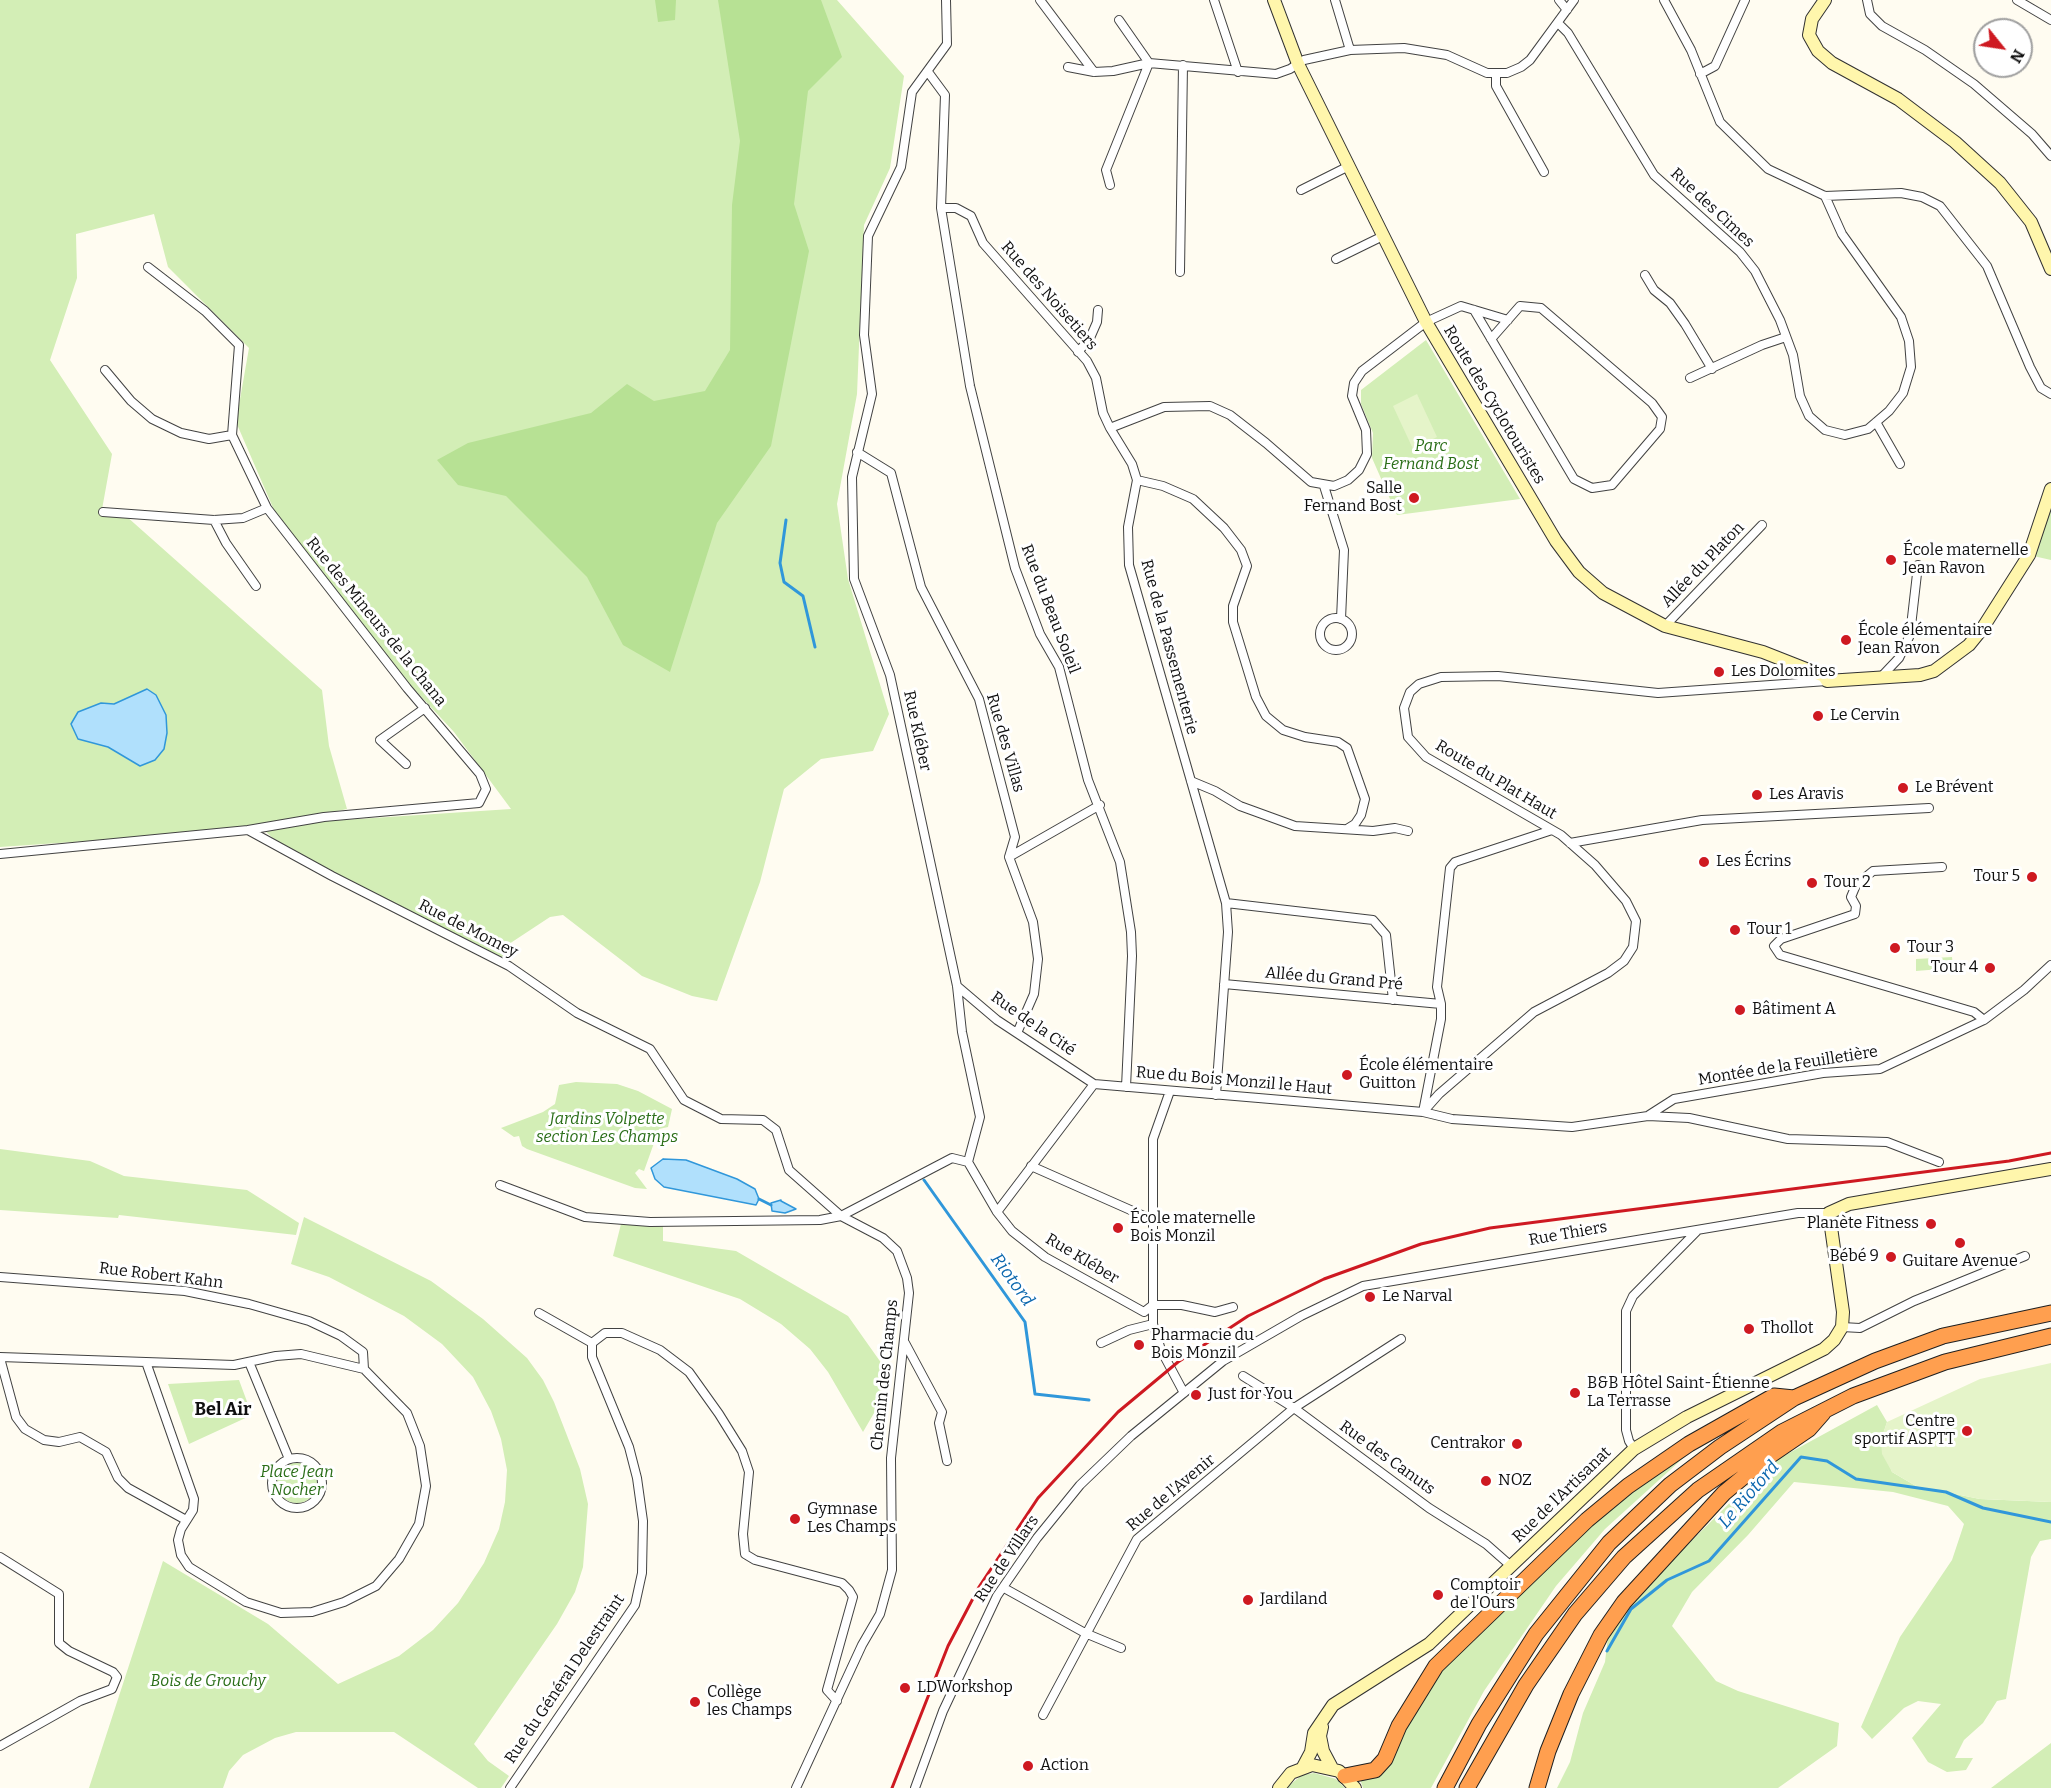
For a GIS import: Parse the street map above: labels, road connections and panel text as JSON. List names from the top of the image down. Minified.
{"streets":{"street":["Rue des Cimes","Rue des Noisetiers","Route des Cyclotouristes","Allée du Platon","Rue du Beau Soleil","Rue des Mineurs de la Chana","Rue de la Passementerie","Rue Kléber","Rue des Villas","Route du Plat Haut","Rue de Momey","Allée du Grand Pré","Rue de la Cité","Montée de la Feuilletière","Rue du Bois Monzil le Haut","Rue Thiers","Rue Robert Kahn","Chemin des Champs","Rue des Canuts","Rue de l'Avenir","Rue de l'Artisanat","Rue de Villars","Rue du Général Delestraint"]},"crossings":[["Rue des Noisetiers","Rue du Beau Soleil"],["Route des Cyclotouristes","Allée du Platon"],["Route des Cyclotouristes","Route du Plat Haut"],["Rue du Beau Soleil","Rue Kléber"],["Rue du Beau Soleil","Rue du Bois Monzil le Haut"],["Rue des Mineurs de la Chana","Rue de Momey"],["Rue de la Passementerie","Allée du Grand Pré"],["Rue de la Passementerie","Rue du Bois Monzil le Haut"],["Rue Kléber","Rue des Villas"],["Rue Kléber","Rue de la Cité"],["Rue des Villas","Rue de la Cité"],["Route du Plat Haut","Rue du Bois Monzil le Haut"],["Rue de Momey","Chemin des Champs"],["Rue de la Cité","Rue du Bois Monzil le Haut"],["Montée de la Feuilletière","Rue du Bois Monzil le Haut"],["Rue Thiers","Rue de Villars"],["Rue des Canuts","Rue de l'Avenir"],["Rue des Canuts","Rue de l'Artisanat"]],"districts":["Bel Air"],"water":["Riotord","Le Riotord"],"parks":["Parc Fernand Bost","Jardins Volpette section Les Champs","Place Jean Nocher","Bois de Grouchy"],"places":["Salle Fernand Bost","École maternelle Jean Ravon","École élémentaire Jean Ravon","Les Dolomites","Le Cervin","Le Brévent","Les Aravis","Les Écrins","Tour 5","Tour 2","Tour 1","Tour 3","Tour 4","Bâtiment A","École élémentaire Guitton","Planète Fitness","École maternelle Bois Monzil","Guitare Avenue","Bébé 9","Le Narval","Thollot","Pharmacie du Bois Monzil","B&B Hôtel Saint-Étienne La Terrasse","Just for You","Centre sportif ASPTT","Centrakor","NOZ","Gymnase Les Champs","Comptoir de l'Ours","Jardiland","LDWorkshop","Collège les Champs","Action"],"north":"bottom right"}
